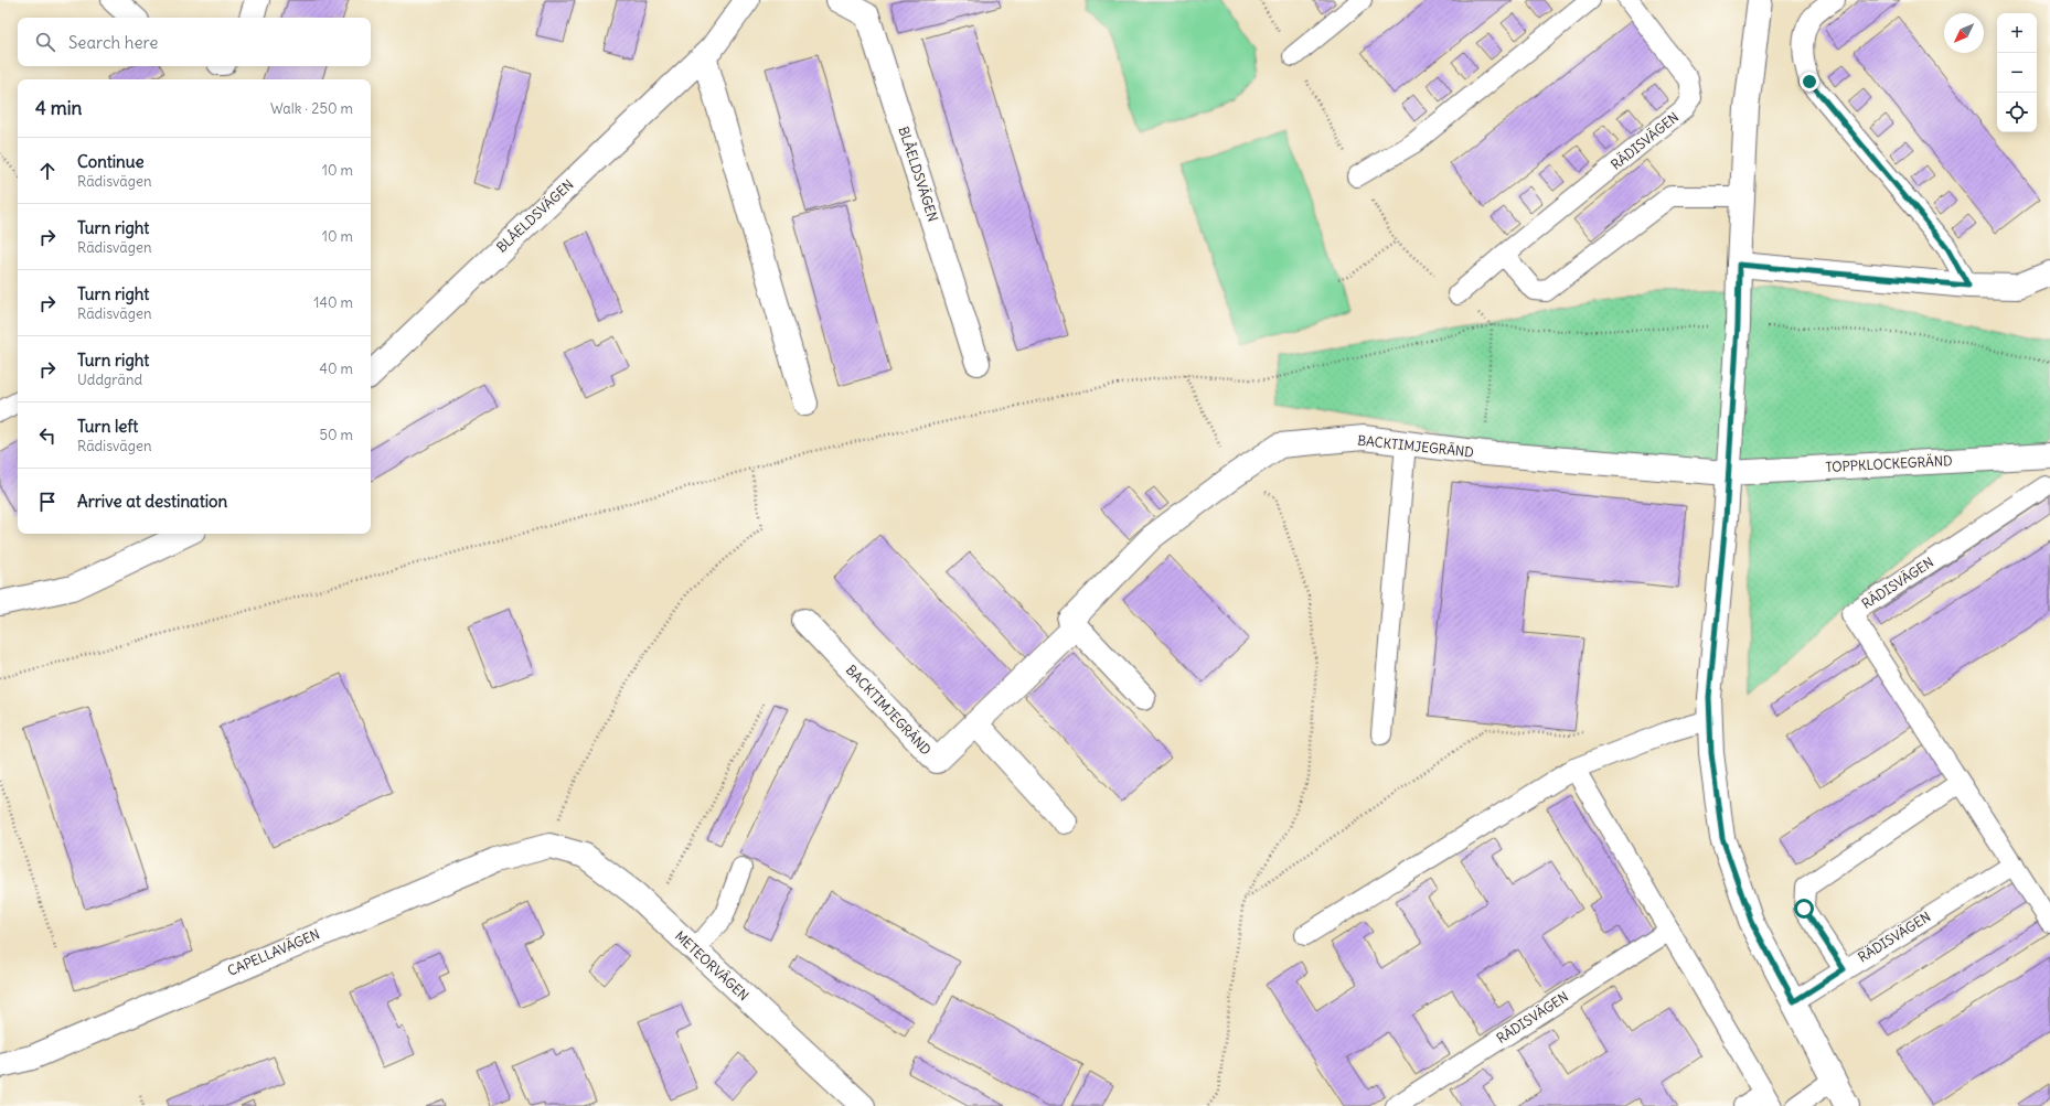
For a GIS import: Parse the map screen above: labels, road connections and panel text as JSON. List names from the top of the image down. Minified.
{"streets":{"street":["BLÅELDSVÄGEN","BACKTIMJEGRÄND","TOPPKLOCKEGRÄND","CAPELLAVÄGEN","METEORVÄGEN"],"lane":["RÄDISVÄGEN"]},"crossings":[["BACKTIMJEGRÄND","TOPPKLOCKEGRÄND"],["CAPELLAVÄGEN","METEORVÄGEN"]],"north":"bottom left","page":{"map_buttons":["+","−"],"search":"Search here","heading":["4 min","Walk · 250 m"],"list":[["Continue","Rädisvägen","10 m"],["Turn right","Rädisvägen","10 m"],["Turn right","Rädisvägen","140 m"],["Turn right","Uddgränd","40 m"],["Turn left","Rädisvägen","50 m"],"Arrive at destination"]}}
